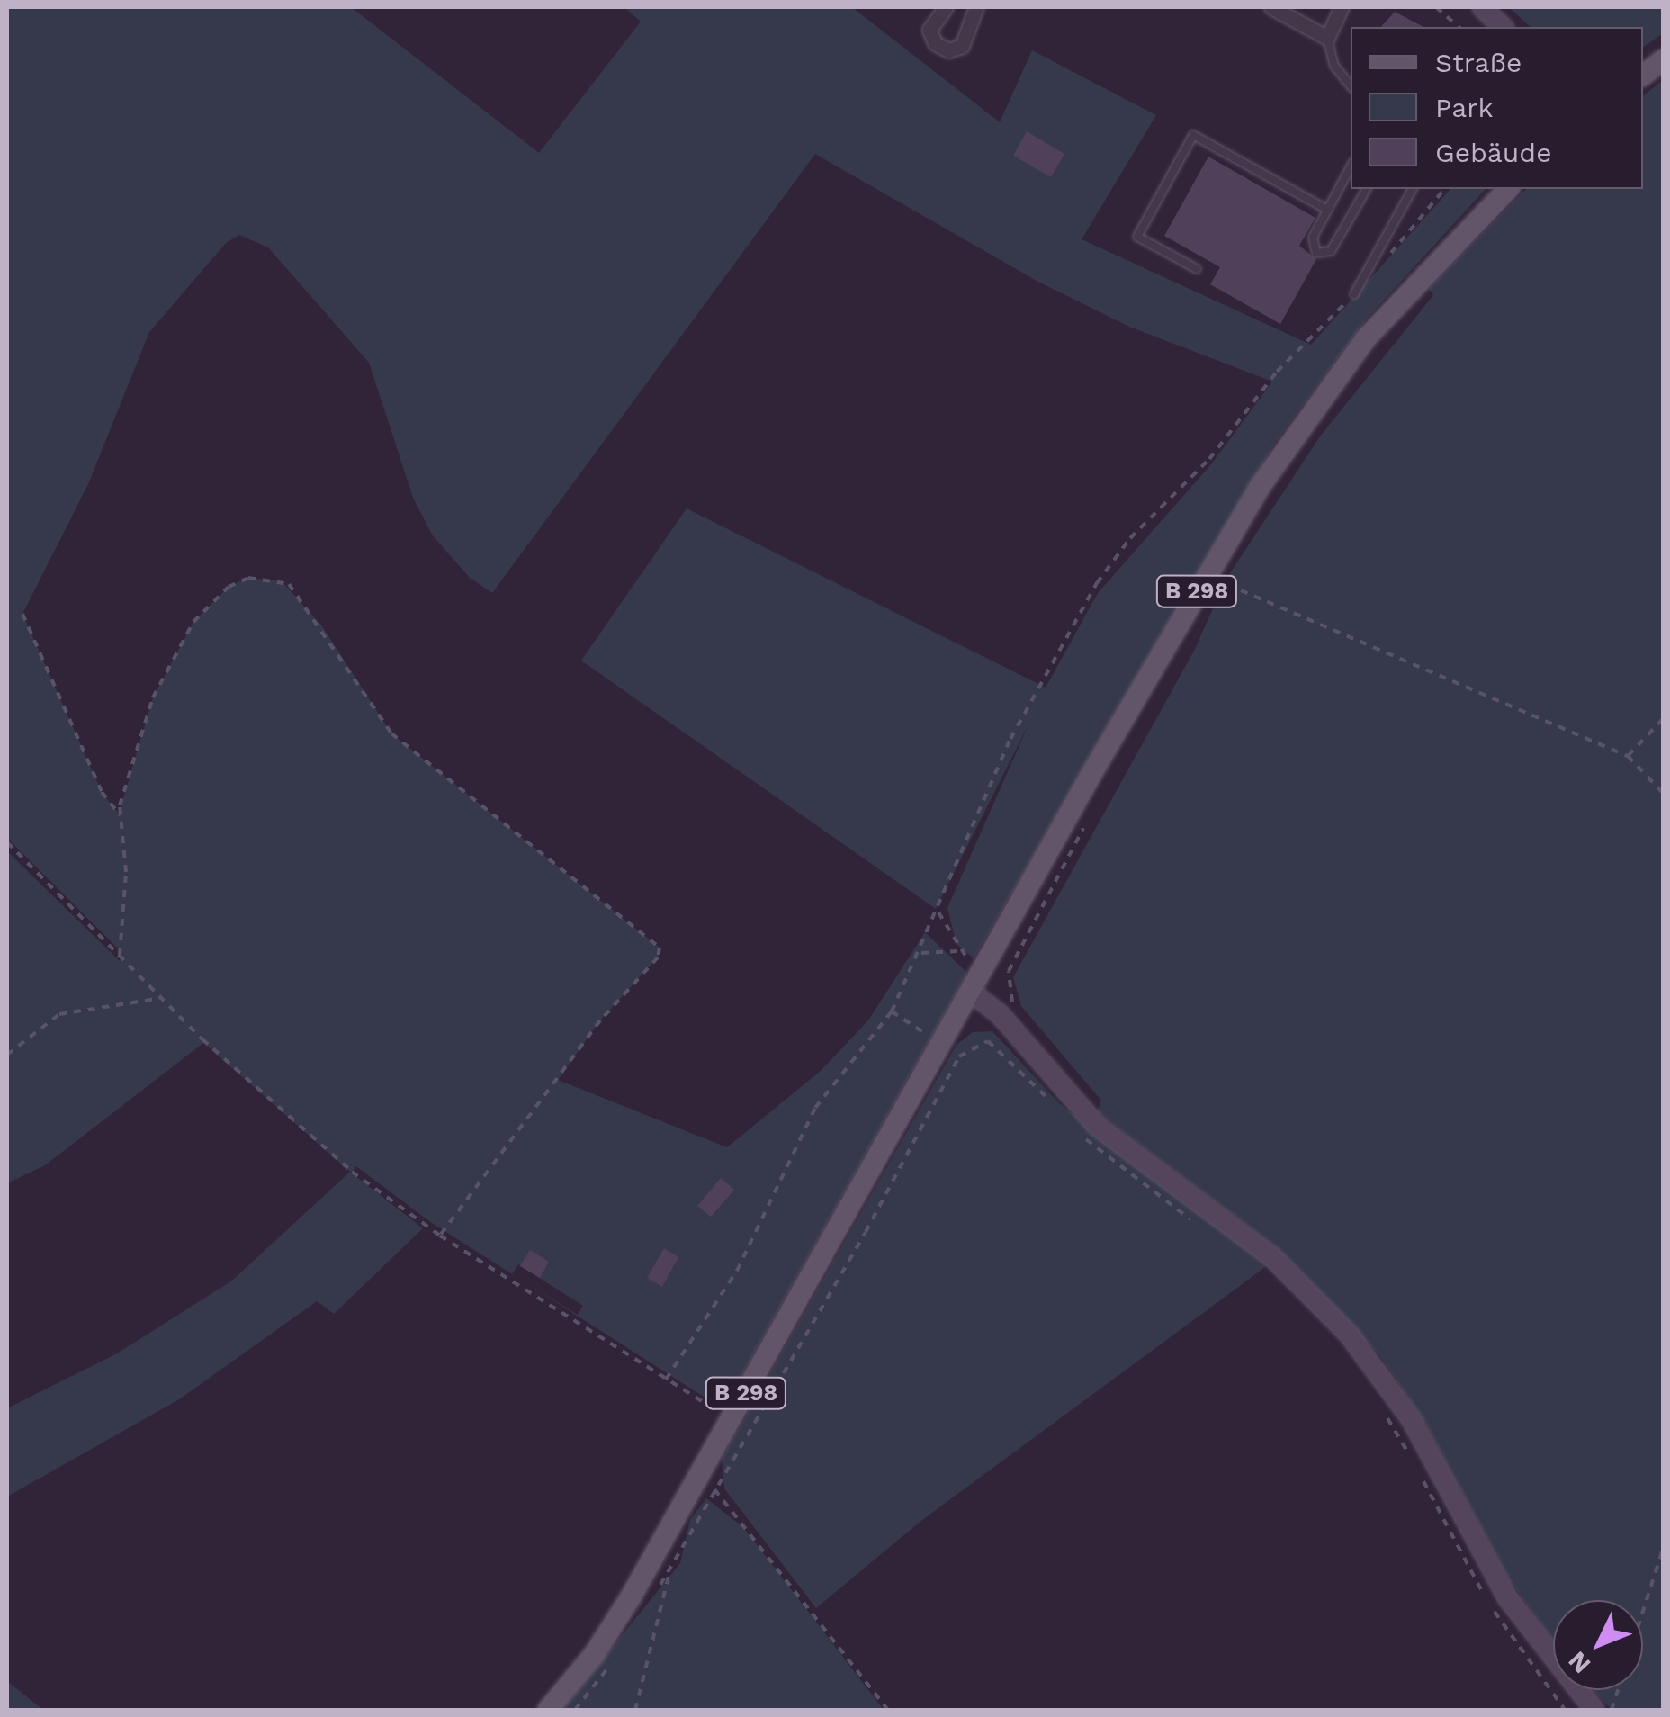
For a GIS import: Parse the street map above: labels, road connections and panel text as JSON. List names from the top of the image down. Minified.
{"streets":{"main road":["B 298"]},"legend":["Straße","Park","Gebäude"],"north":"bottom left"}
